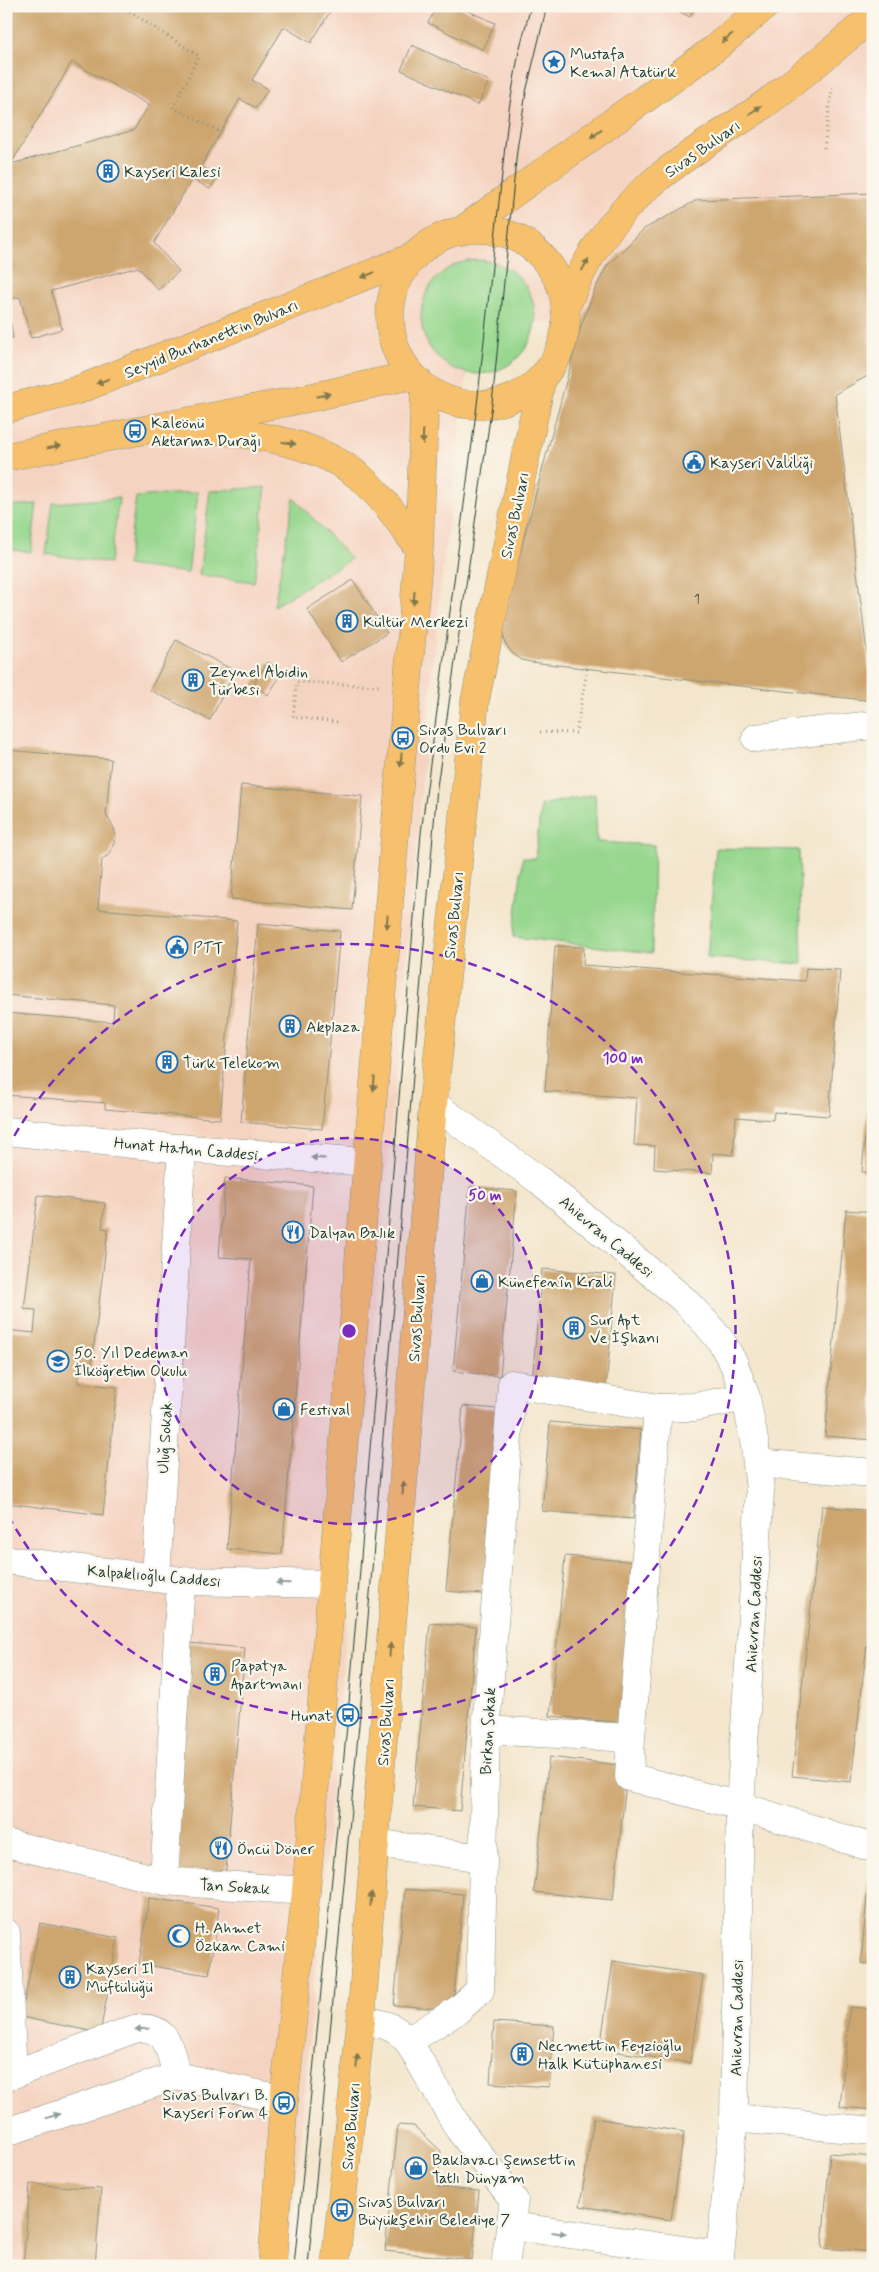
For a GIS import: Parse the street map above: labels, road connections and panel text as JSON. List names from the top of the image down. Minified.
{"streets":{"main road":["Sivas Bulvarı","Seyyid Burhanettin Bulvarı"],"street":["Hunat Hatun Caddesi","Ahievran Caddesi","Uluğ Sokak","Kalpaklıoğlu Caddesi","Birkan Sokak","Tan Sokak"]},"crossings":[["Sivas Bulvarı","Seyyid Burhanettin Bulvarı"],["Sivas Bulvarı","Ahievran Caddesi"],["Hunat Hatun Caddesi","Uluğ Sokak"],["Uluğ Sokak","Kalpaklıoğlu Caddesi"],["Uluğ Sokak","Tan Sokak"]],"one_way":["Hunat Hatun Caddesi","Kalpaklıoğlu Caddesi"],"places":{"place":["Mustafa Kemal Atatürk"],"building":["Kayseri Kalesi","Kültür Merkezi","Zeynel Abidin Türbesi","Akplaza","Türk Telekom","Sur Apt Ve İşhanı","Papatya Apartmanı","Kayseri Il Müftülüğü","Necmettin Feyzioğlu Halk Kütüphanesi"],"bus stop":["Kaleönü Aktarma Durağı","Sivas Bulvarı Ordu Evi 2","Hunat","Sivas Bulvarı B. Kayseri Form 4","Sivas Bulvarı Büyükşehir Belediye 7"],"public building":["Kayseri Valiliği","PTT"],"restaurant":["Dalyan Balık","Öncü Döner"],"shop":["Künefenîn Krali","Festival","Baklavacı Şemsettin Tatlı Dünyam"],"school or university":["50. Yıl Dedeman İlköğretim Okulu"],"mosque":["H. Ahmet Özkan Cami"]},"house_numbers":["1"],"rings":["100 m","50 m"]}
